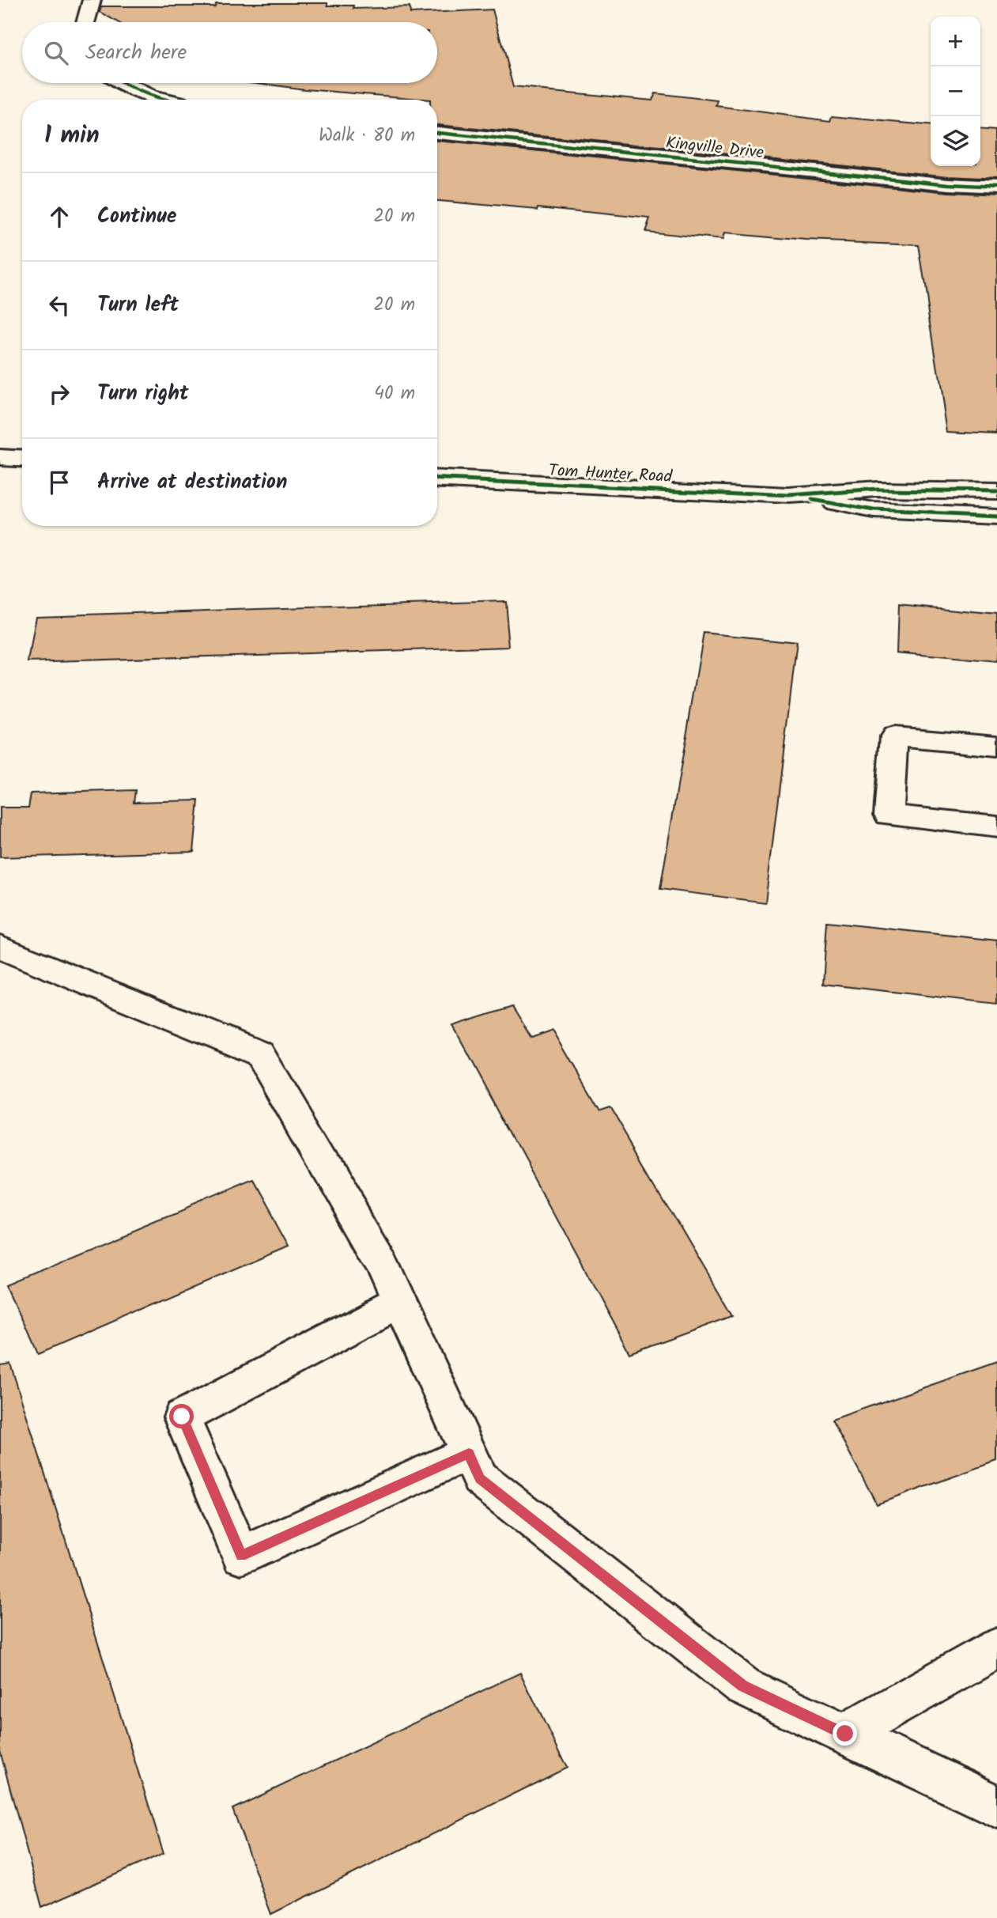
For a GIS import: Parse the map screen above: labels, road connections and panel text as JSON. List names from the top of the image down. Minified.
{"streets":{"street":["Kingville Drive","Tom Hunter Road"]},"page":{"map_buttons":["+","−"],"search":"Search here","heading":["1 min","Walk · 80 m"],"list":[["Continue","20 m"],["Turn left","20 m"],["Turn right","40 m"],"Arrive at destination"]}}
